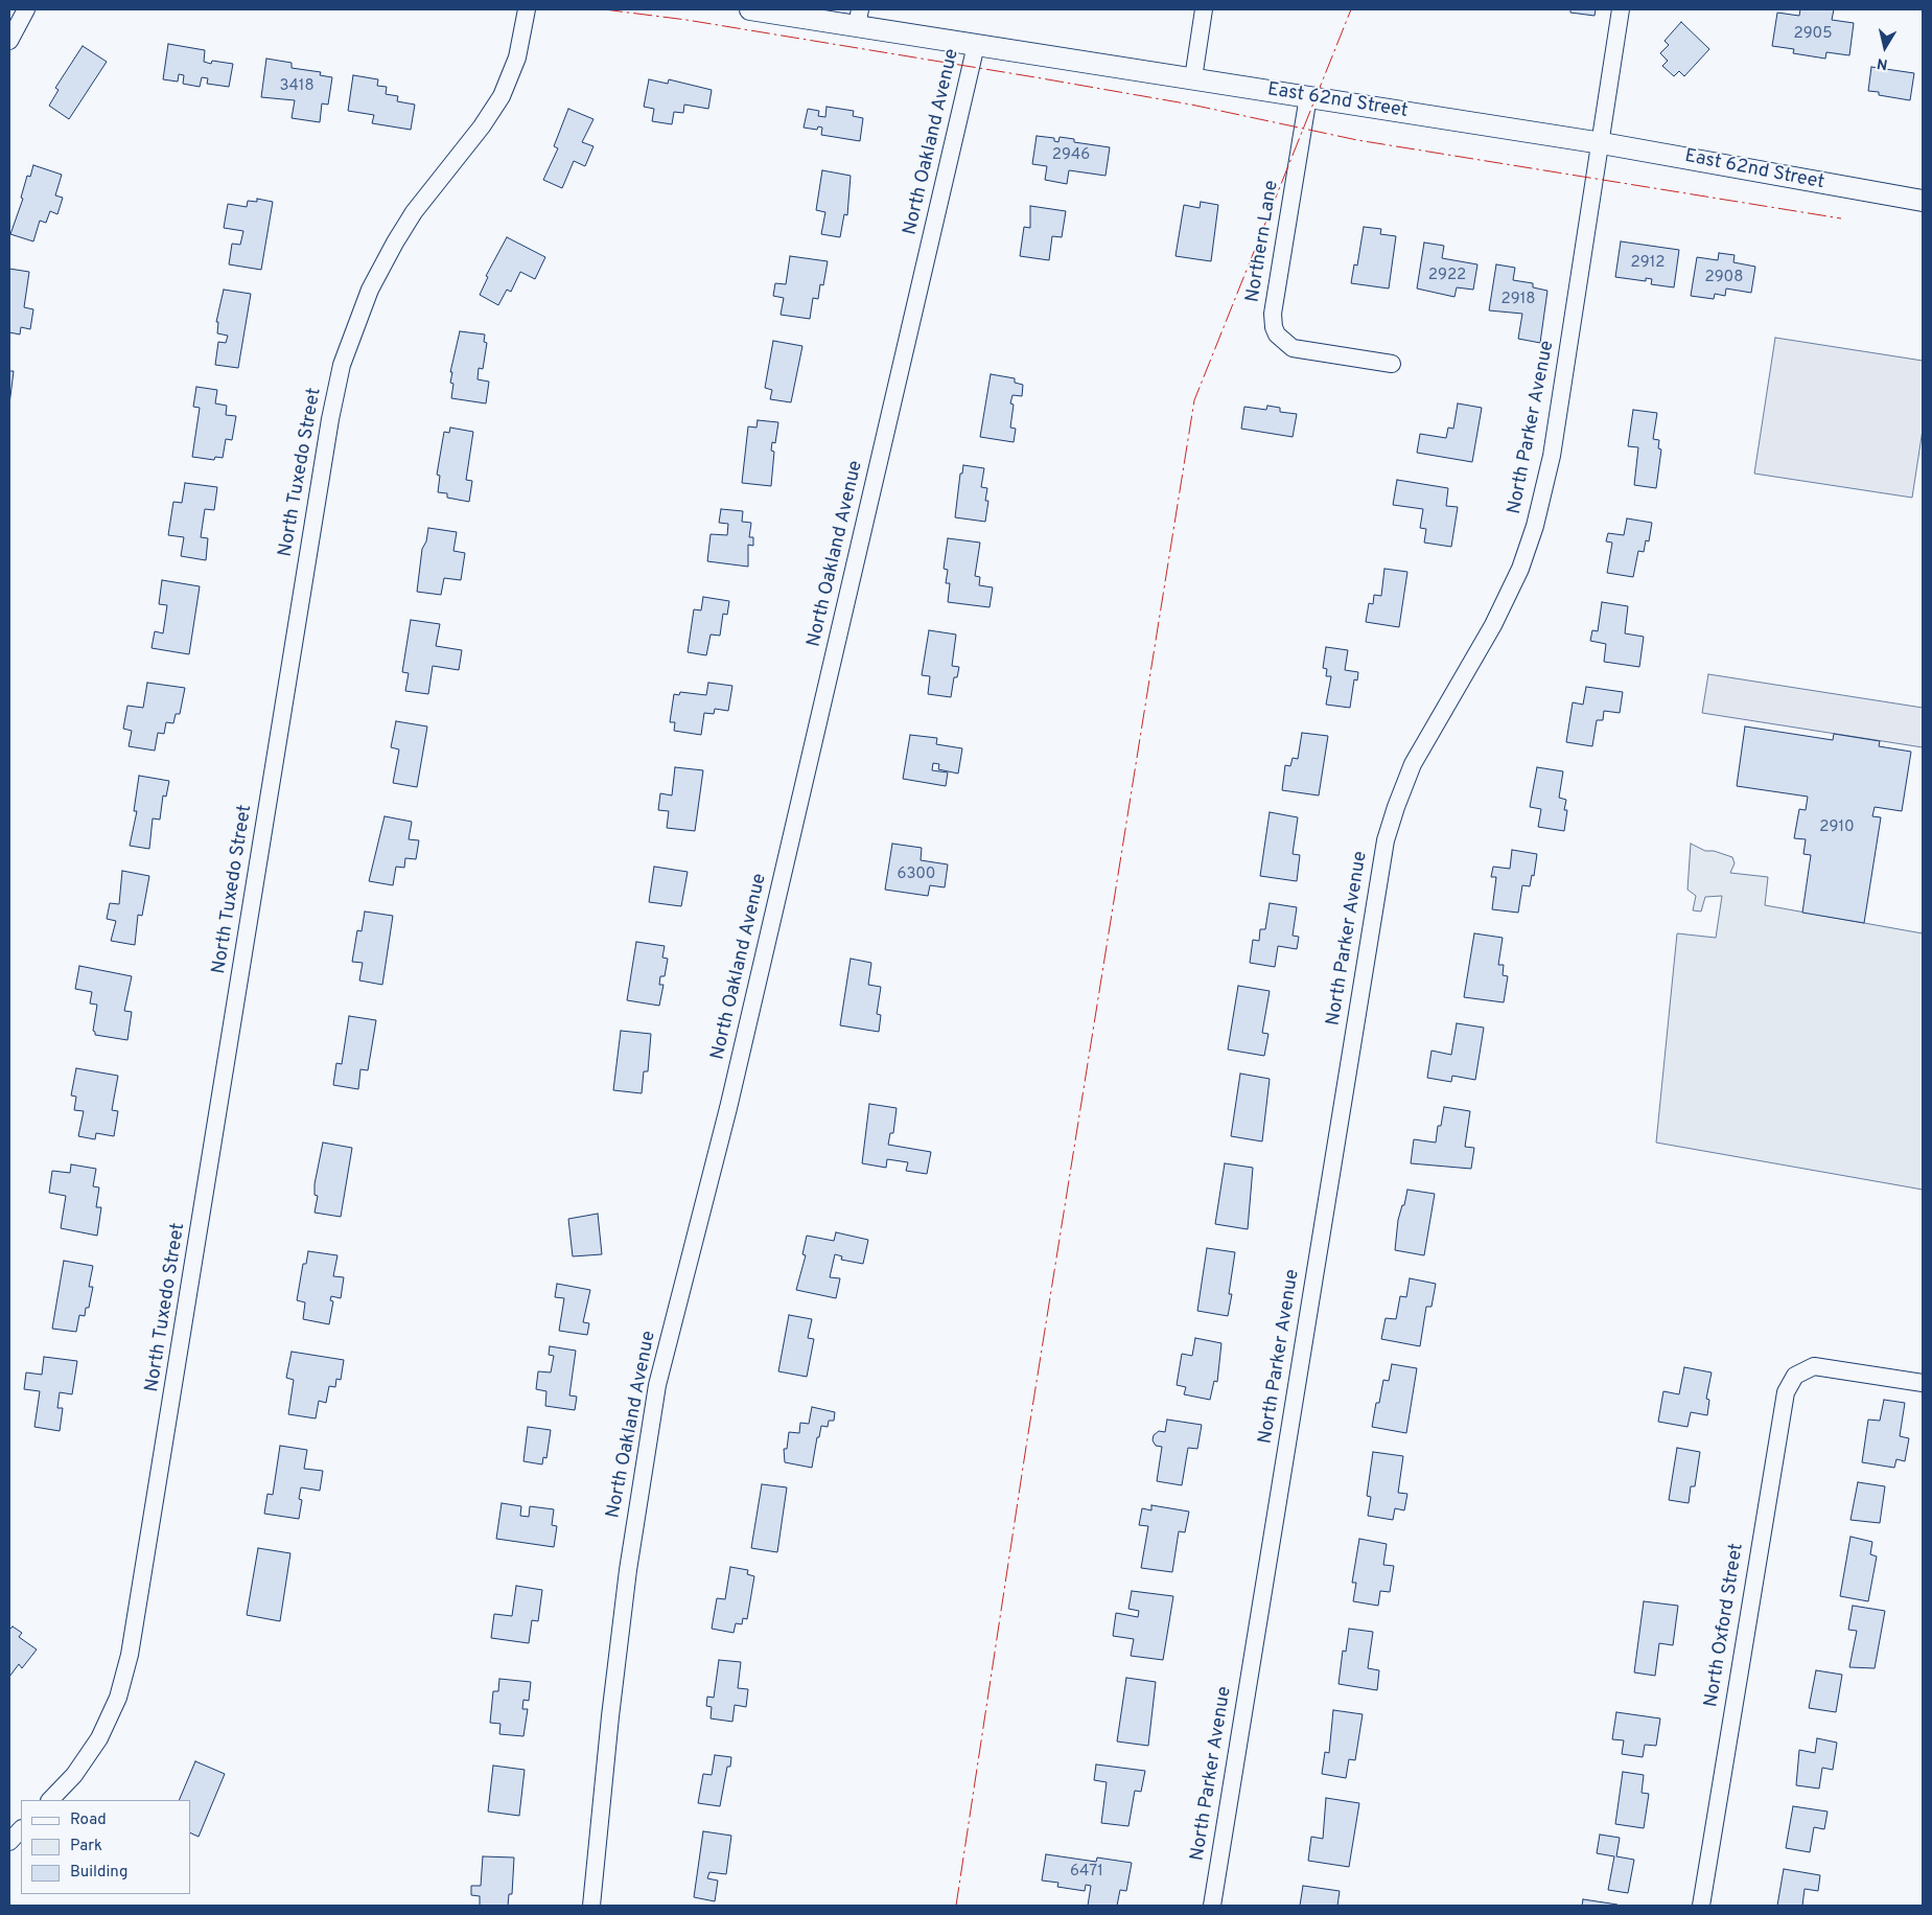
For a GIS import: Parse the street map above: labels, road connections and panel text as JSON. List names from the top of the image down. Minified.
{"streets":{"street":["East 62nd Street","North Oakland Avenue","Northern Lane","North Parker Avenue","North Tuxedo Street","North Oxford Street"]},"crossings":[["East 62nd Street","North Oakland Avenue"],["East 62nd Street","Northern Lane"],["East 62nd Street","North Parker Avenue"]],"house_numbers":["2905","3418","2946","2912","2922","2908","2918","2910","6300","6471"],"legend":["Road","Park","Building"],"north":"bottom"}
